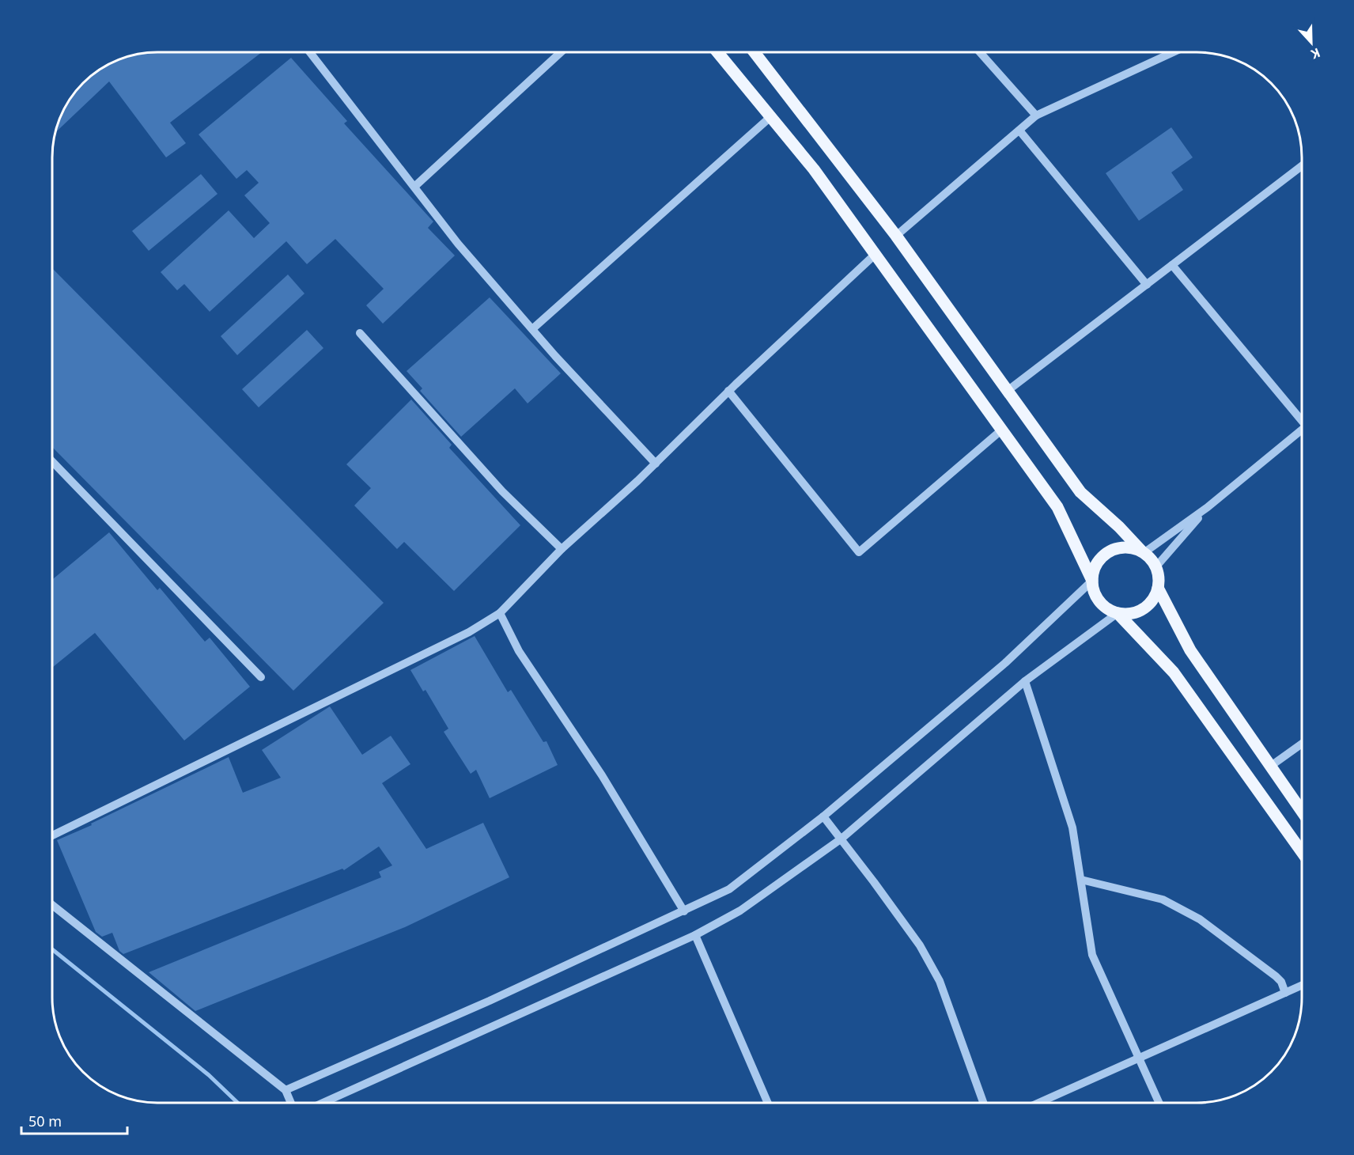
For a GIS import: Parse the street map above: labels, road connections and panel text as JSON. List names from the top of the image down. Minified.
{"scale_bar":"50 m","north":"bottom"}
